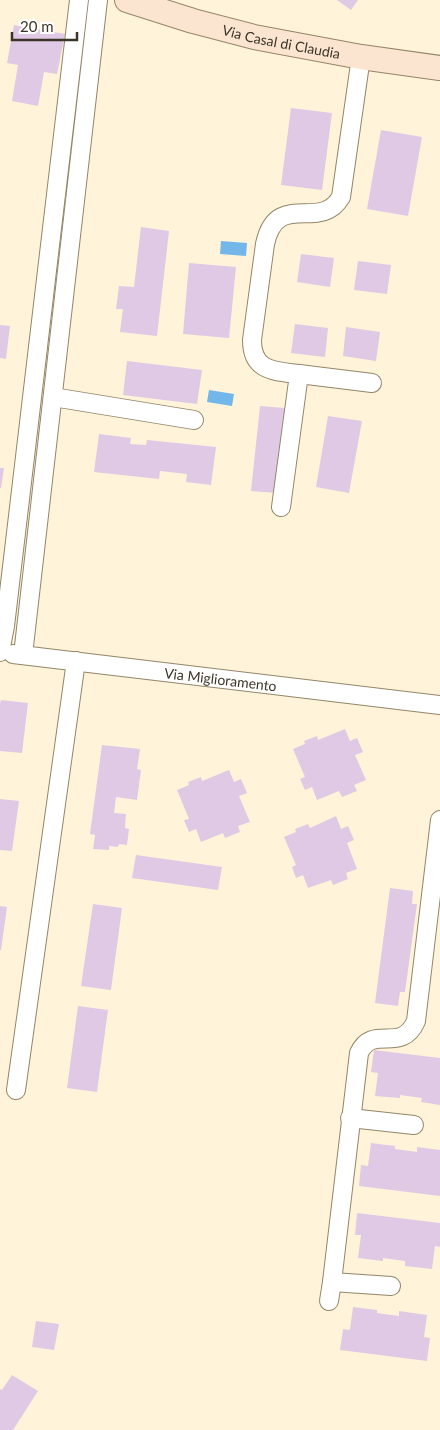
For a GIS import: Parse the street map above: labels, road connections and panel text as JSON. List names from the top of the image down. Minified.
{"streets":{"street":["Via Casal di Claudia","Via Miglioramento"]},"scale_bar":"20 m"}
